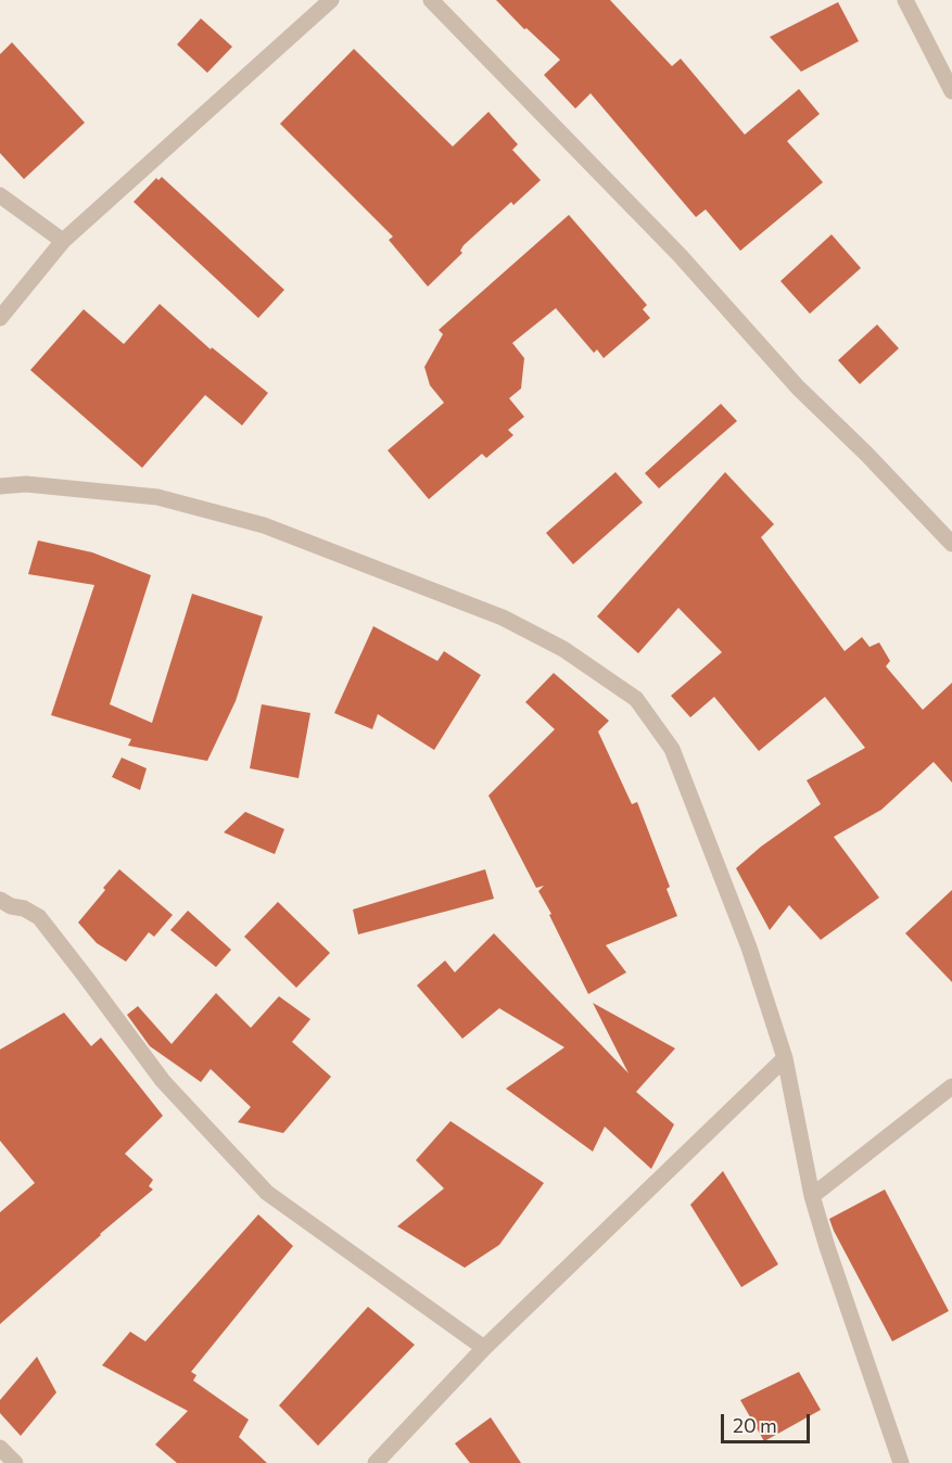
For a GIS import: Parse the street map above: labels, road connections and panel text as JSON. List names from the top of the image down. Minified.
{"scale_bar":"20 m"}
